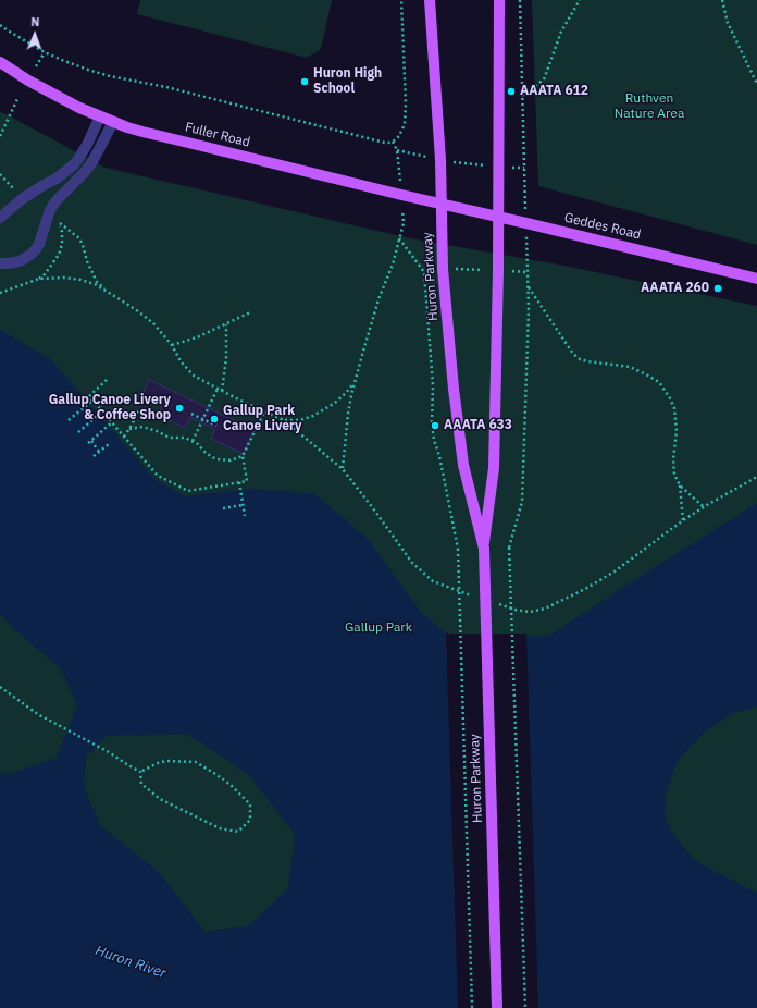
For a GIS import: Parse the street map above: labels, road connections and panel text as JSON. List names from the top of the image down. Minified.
{"streets":{"main road":["Fuller Road","Geddes Road","Huron Parkway"]},"crossings":[["Fuller Road","Geddes Road"],["Fuller Road","Huron Parkway"],["Geddes Road","Huron Parkway"]],"water":["Huron River"],"parks":["Ruthven Nature Area","Gallup Park"],"places":["Huron High School","AAATA 612","AAATA 260","Gallup Canoe Livery & Coffee Shop","Gallup Park Canoe Livery","AAATA 633"],"north":"top"}
